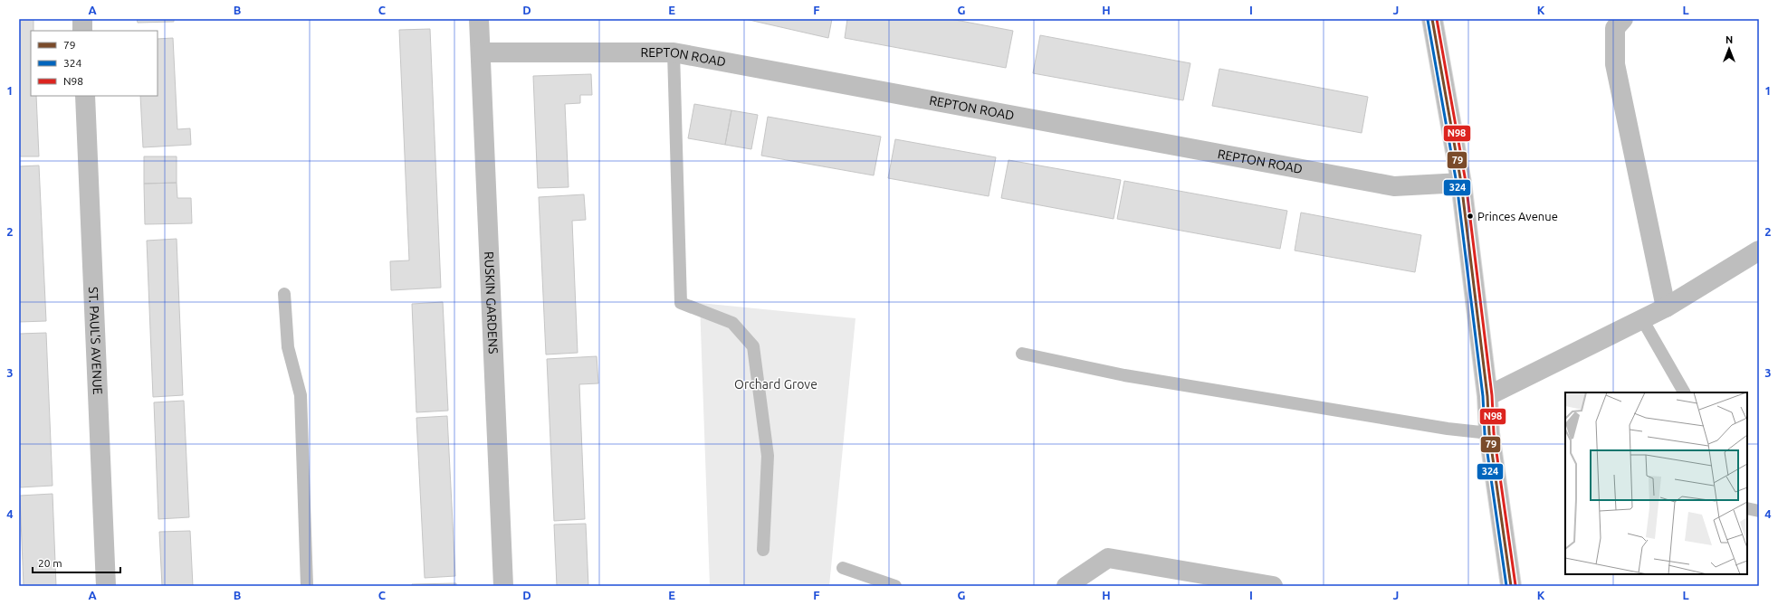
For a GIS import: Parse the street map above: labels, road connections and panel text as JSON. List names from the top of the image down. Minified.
{"streets":{"street":["REPTON ROAD","RUSKIN GARDENS","ST. PAUL'S AVENUE"]},"crossings":[["REPTON ROAD","RUSKIN GARDENS"]],"parks":["Orchard Grove"],"places":["Princes Avenue"],"lines":["transit line 79","transit line N98","transit line 324"],"legend":["79","324","N98"],"scale_bar":"20 m","north":"top","grid":{"columns":["A","B","C","D","E","F","G","H","I","J","K","L"],"rows":["1","2","3","4"]}}
